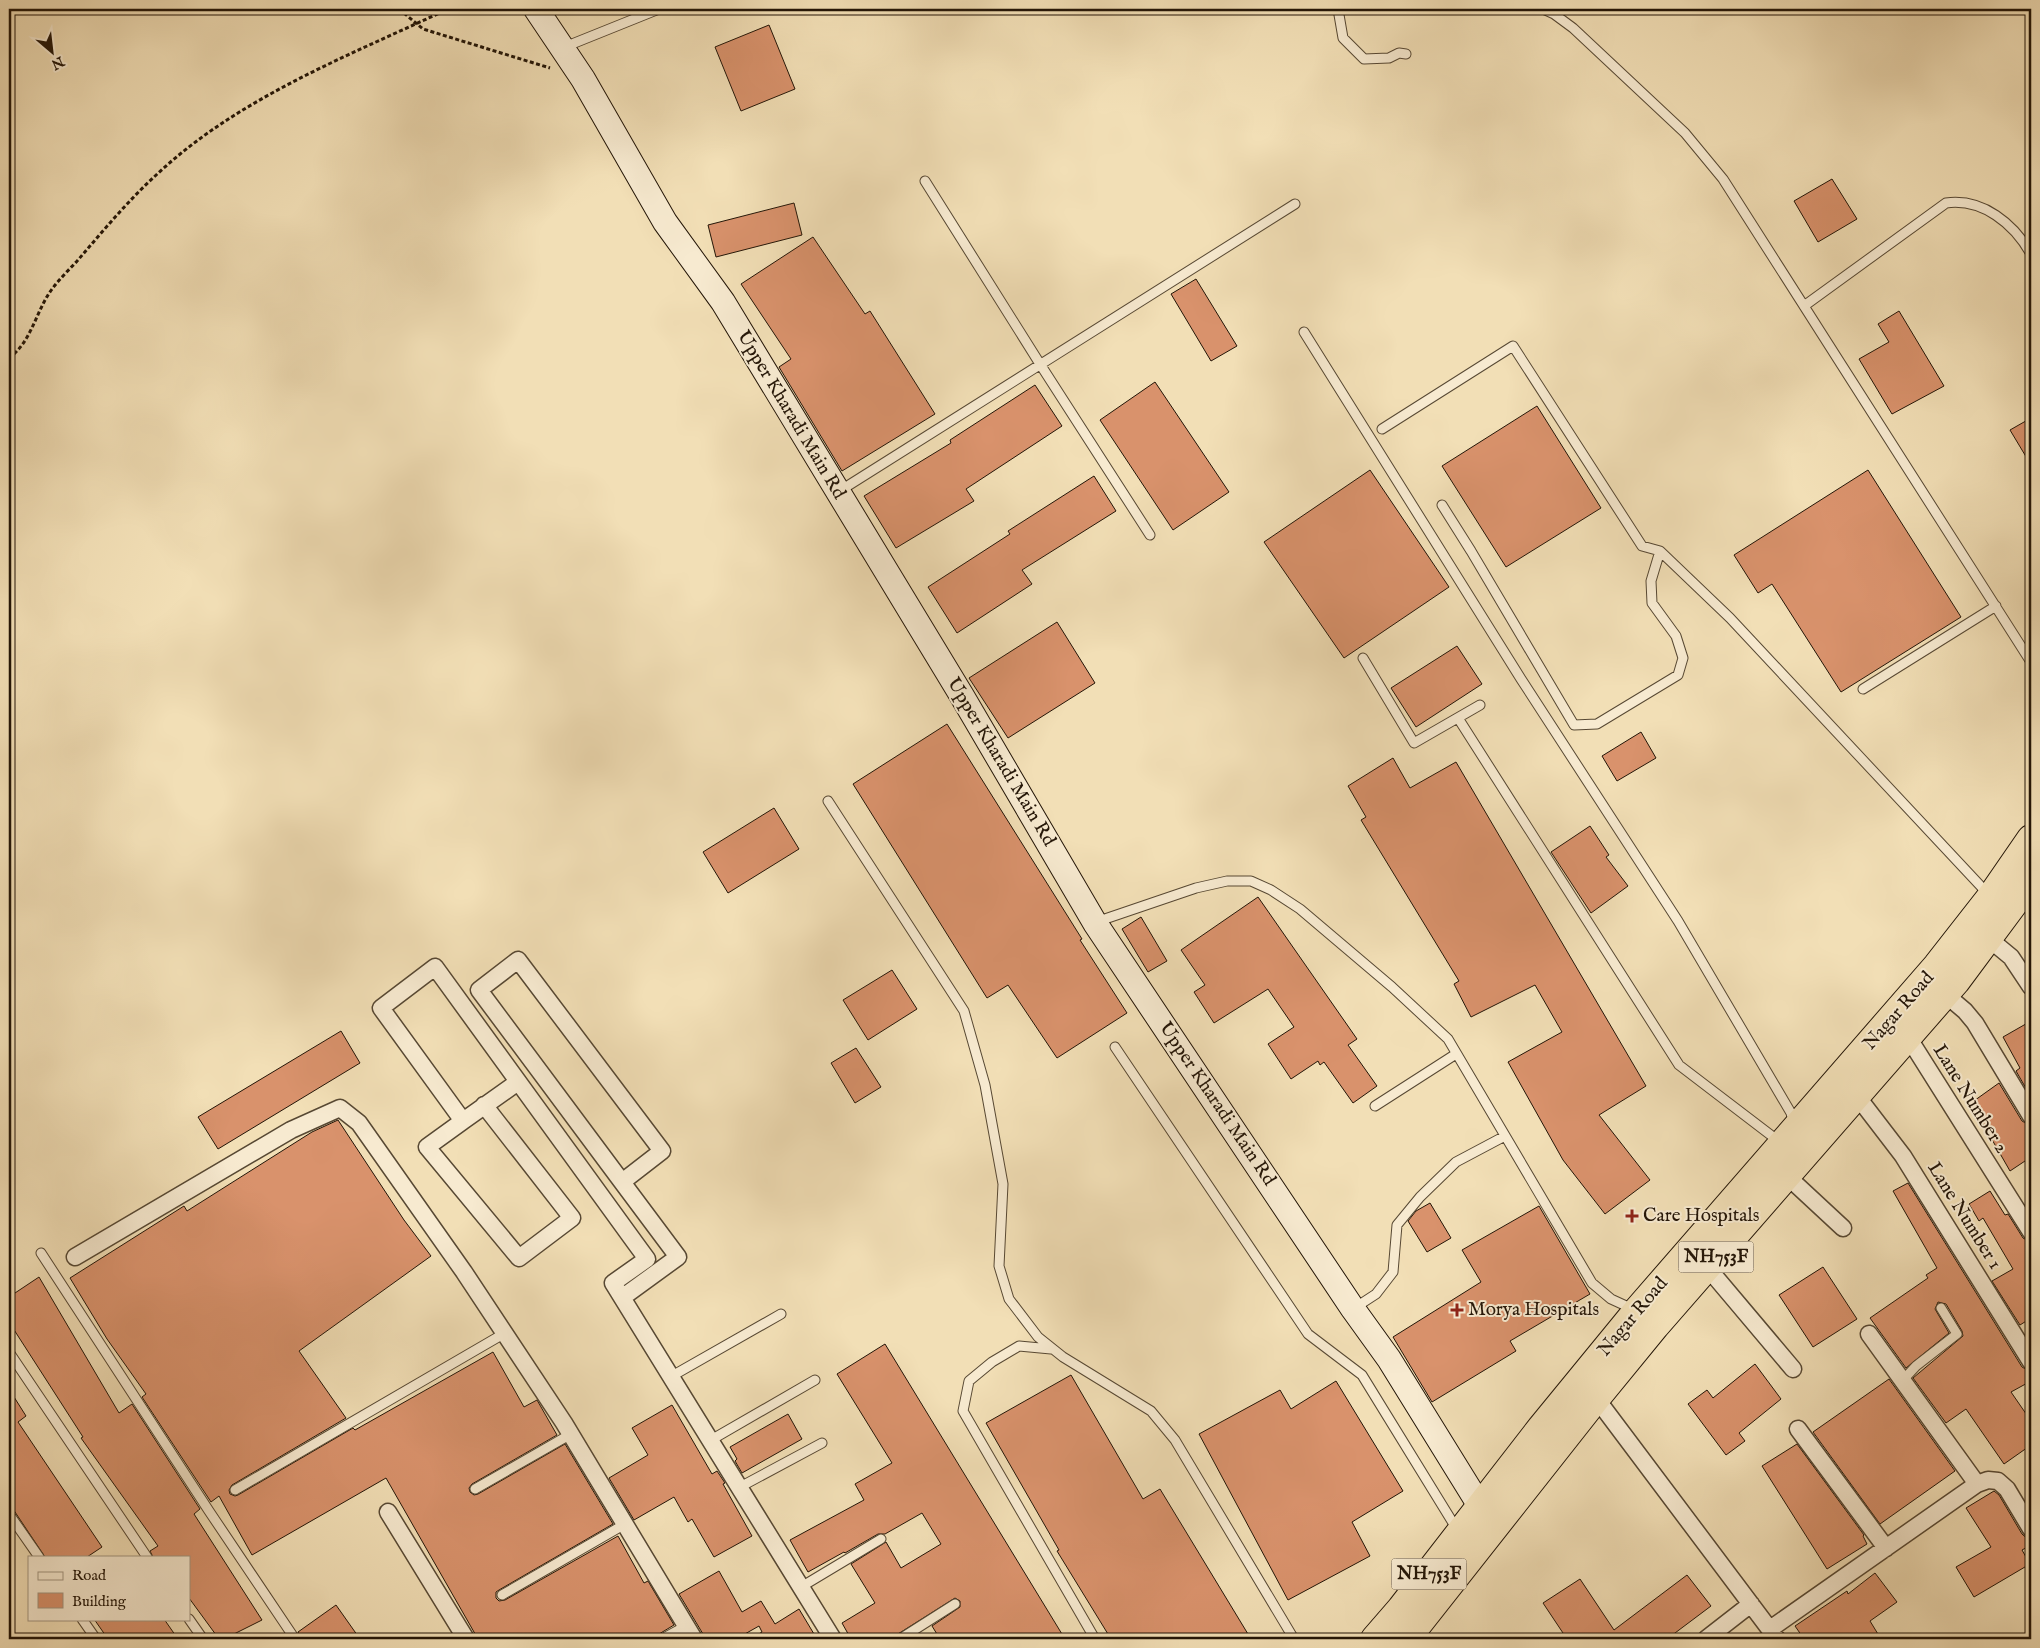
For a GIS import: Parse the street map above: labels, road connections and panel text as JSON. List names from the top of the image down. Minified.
{"streets":{"highway":["Nagar Road","NH753F"],"street":["Upper Kharadi Main Rd","Lane Number 2","Lane Number 1"]},"crossings":[["Upper Kharadi Main Rd","Nagar Road"],["Nagar Road","Lane Number 2"],["Nagar Road","Lane Number 1"]],"places":{"health":["Care Hospitals","Morya Hospitals"]},"legend":["Road","Building"],"north":"bottom right"}
